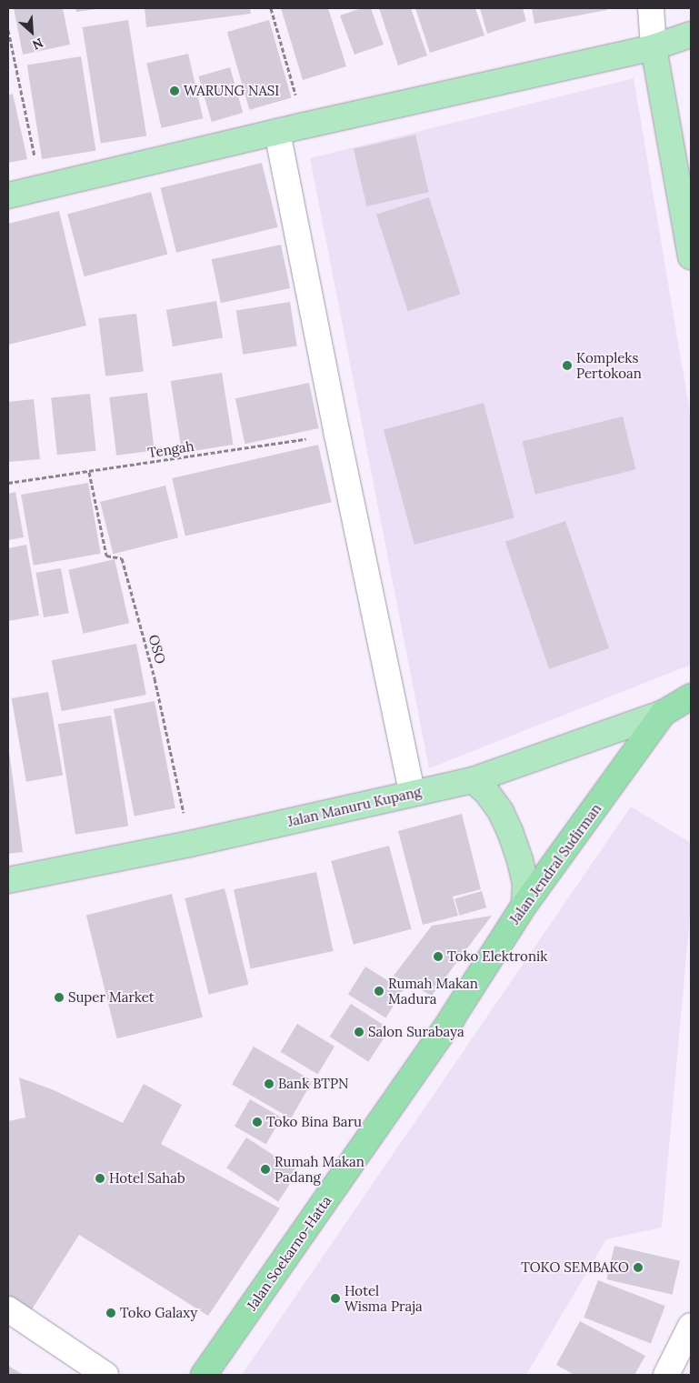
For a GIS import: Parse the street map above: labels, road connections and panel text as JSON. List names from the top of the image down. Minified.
{"streets":{"highway":["Jalan Manuru Kupang","Jalan Jendral Sudirman","Jalan Soekarno-Hatta"],"path":["Tengah","OSO"]},"crossings":[["Tengah","OSO"],["OSO","Jalan Manuru Kupang"],["Jalan Manuru Kupang","Jalan Jendral Sudirman"],["Jalan Jendral Sudirman","Jalan Soekarno-Hatta"]],"places":["WARUNG NASI","Kompleks Pertokoan","Toko Elektronik","Rumah Makan Madura","Super Market","Salon Surabaya","Bank BTPN","Toko Bina Baru","Rumah Makan Padang","Hotel Sahab","TOKO SEMBAKO","Hotel Wisma Praja","Toko Galaxy"],"north":"bottom right"}
